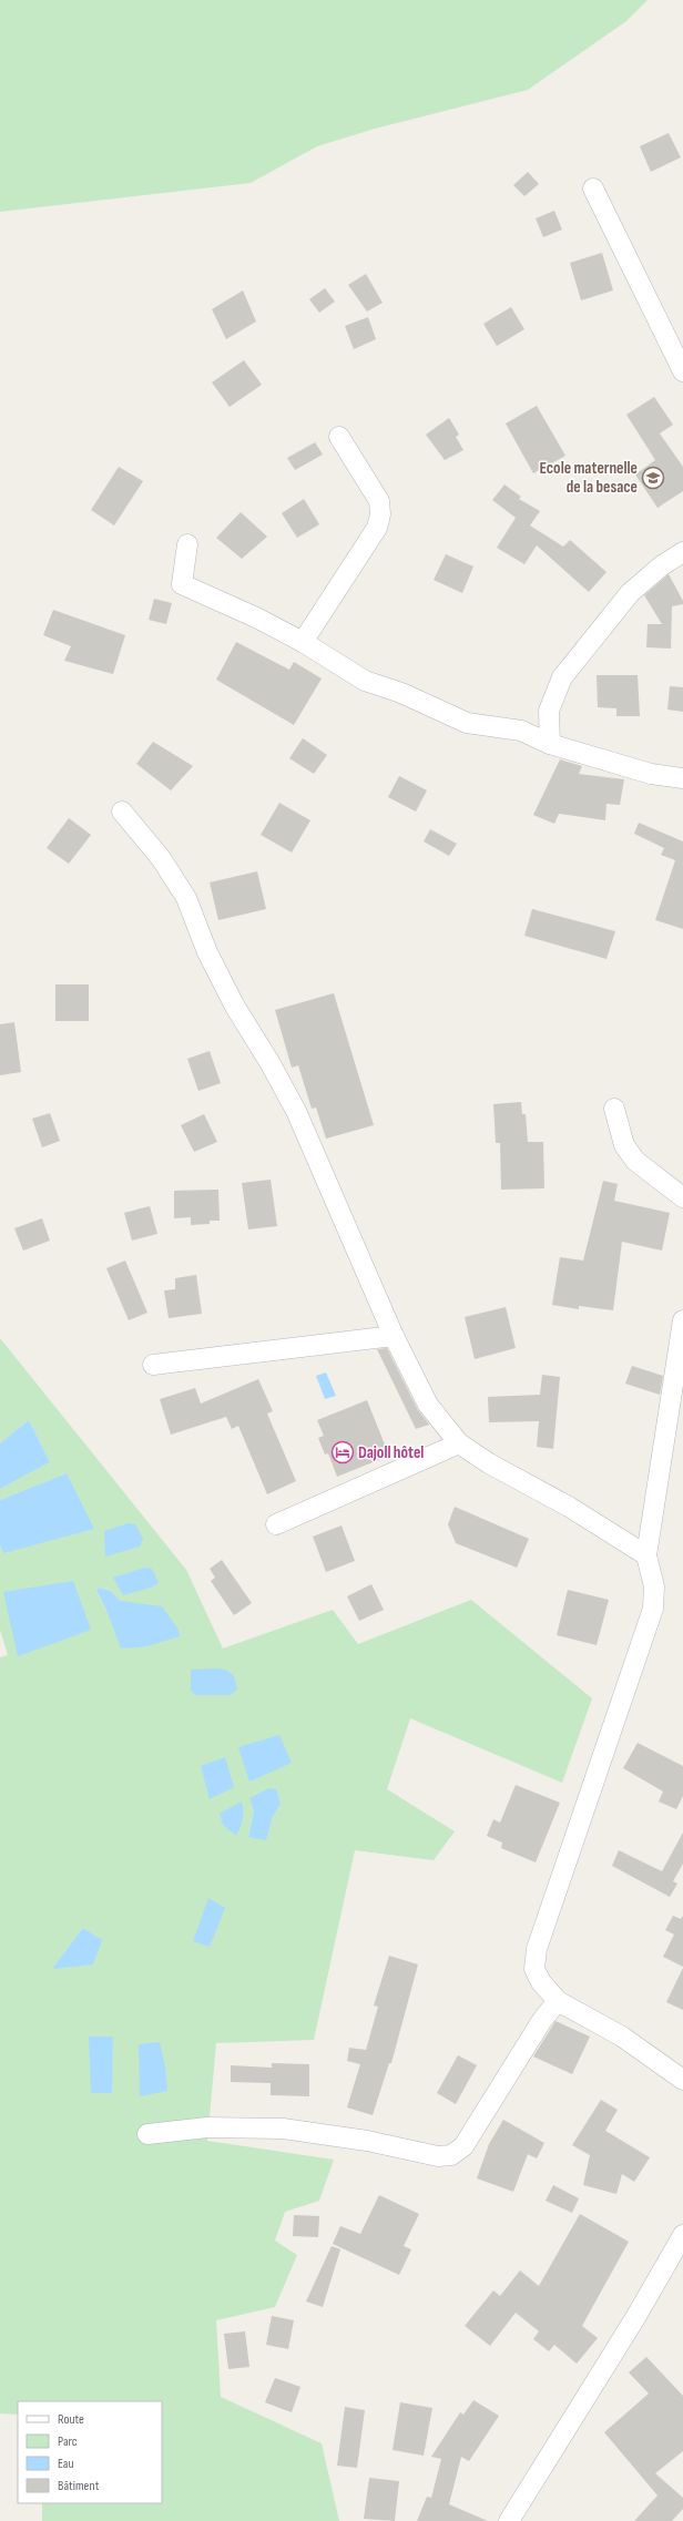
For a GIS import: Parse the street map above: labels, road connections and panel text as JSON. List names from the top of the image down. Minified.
{"places":{"school or university":["Ecole maternelle de la besace"],"hotel":["Dajoll hôtel"]},"legend":["Route","Parc","Eau","Bâtiment"]}
